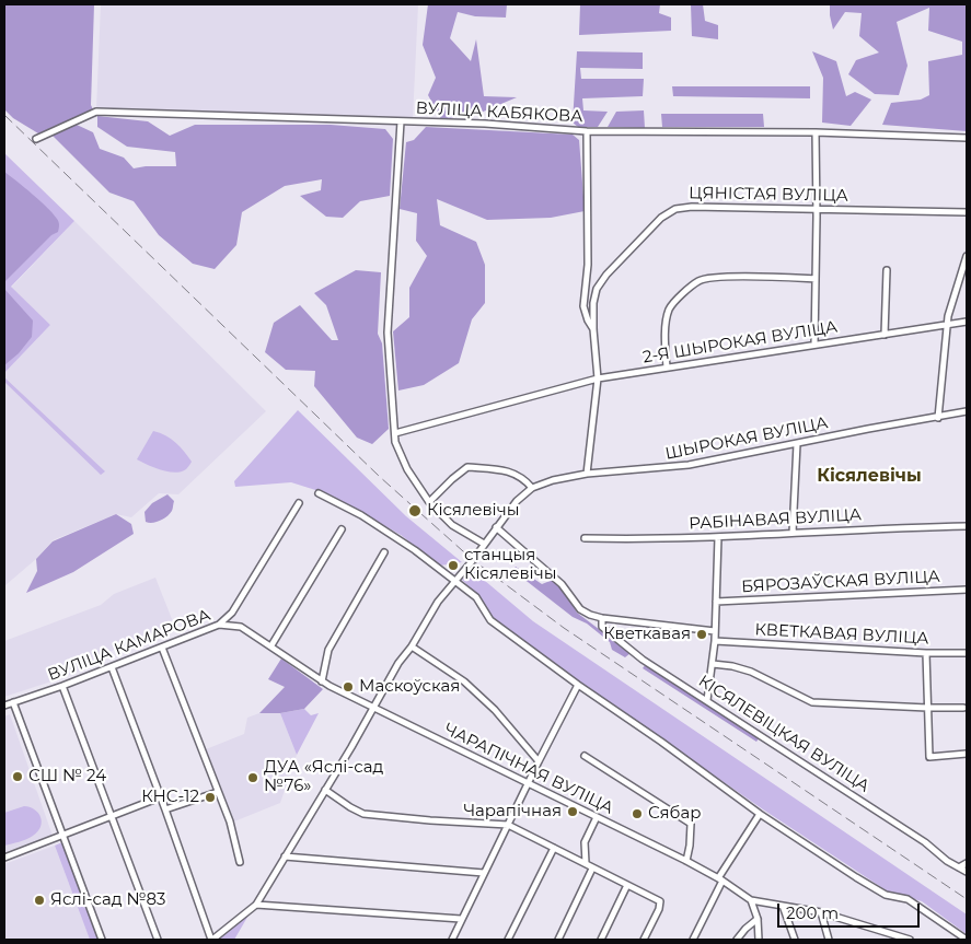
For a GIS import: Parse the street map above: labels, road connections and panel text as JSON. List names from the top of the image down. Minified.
{"streets":{"street":["ВУЛІЦА КАБЯКОВА","ЦЯНІСТАЯ ВУЛІЦА","2-Я ШЫРОКАЯ ВУЛІЦА","ШЫРОКАЯ ВУЛІЦА","РАБІНАВАЯ ВУЛІЦА","БЯРОЗАЎСКАЯ ВУЛІЦА","КВЕТКАВАЯ ВУЛІЦА","ВУЛІЦА КАМАРОВА","КІСЯЛЕВІЦКАЯ ВУЛІЦА","ЧАРАПІЧНАЯ ВУЛІЦА"]},"crossings":[["ЦЯНІСТАЯ ВУЛІЦА","2-Я ШЫРОКАЯ ВУЛІЦА"],["ЦЯНІСТАЯ ВУЛІЦА","ШЫРОКАЯ ВУЛІЦА"],["ШЫРОКАЯ ВУЛІЦА","ВУЛІЦА КАМАРОВА"],["ШЫРОКАЯ ВУЛІЦА","ЧАРАПІЧНАЯ ВУЛІЦА"],["ВУЛІЦА КАМАРОВА","ЧАРАПІЧНАЯ ВУЛІЦА"]],"districts":["Кісялевічы"],"places":["Кісялевічы","станцыя Кісялевічы","Кветкавая","Маскоўская","СШ № 24","ДУА «Яслі-сад №76»","КНС-12","Чарапічная","Сябар","Яслі-сад №83"],"scale_bar":"200 m"}
